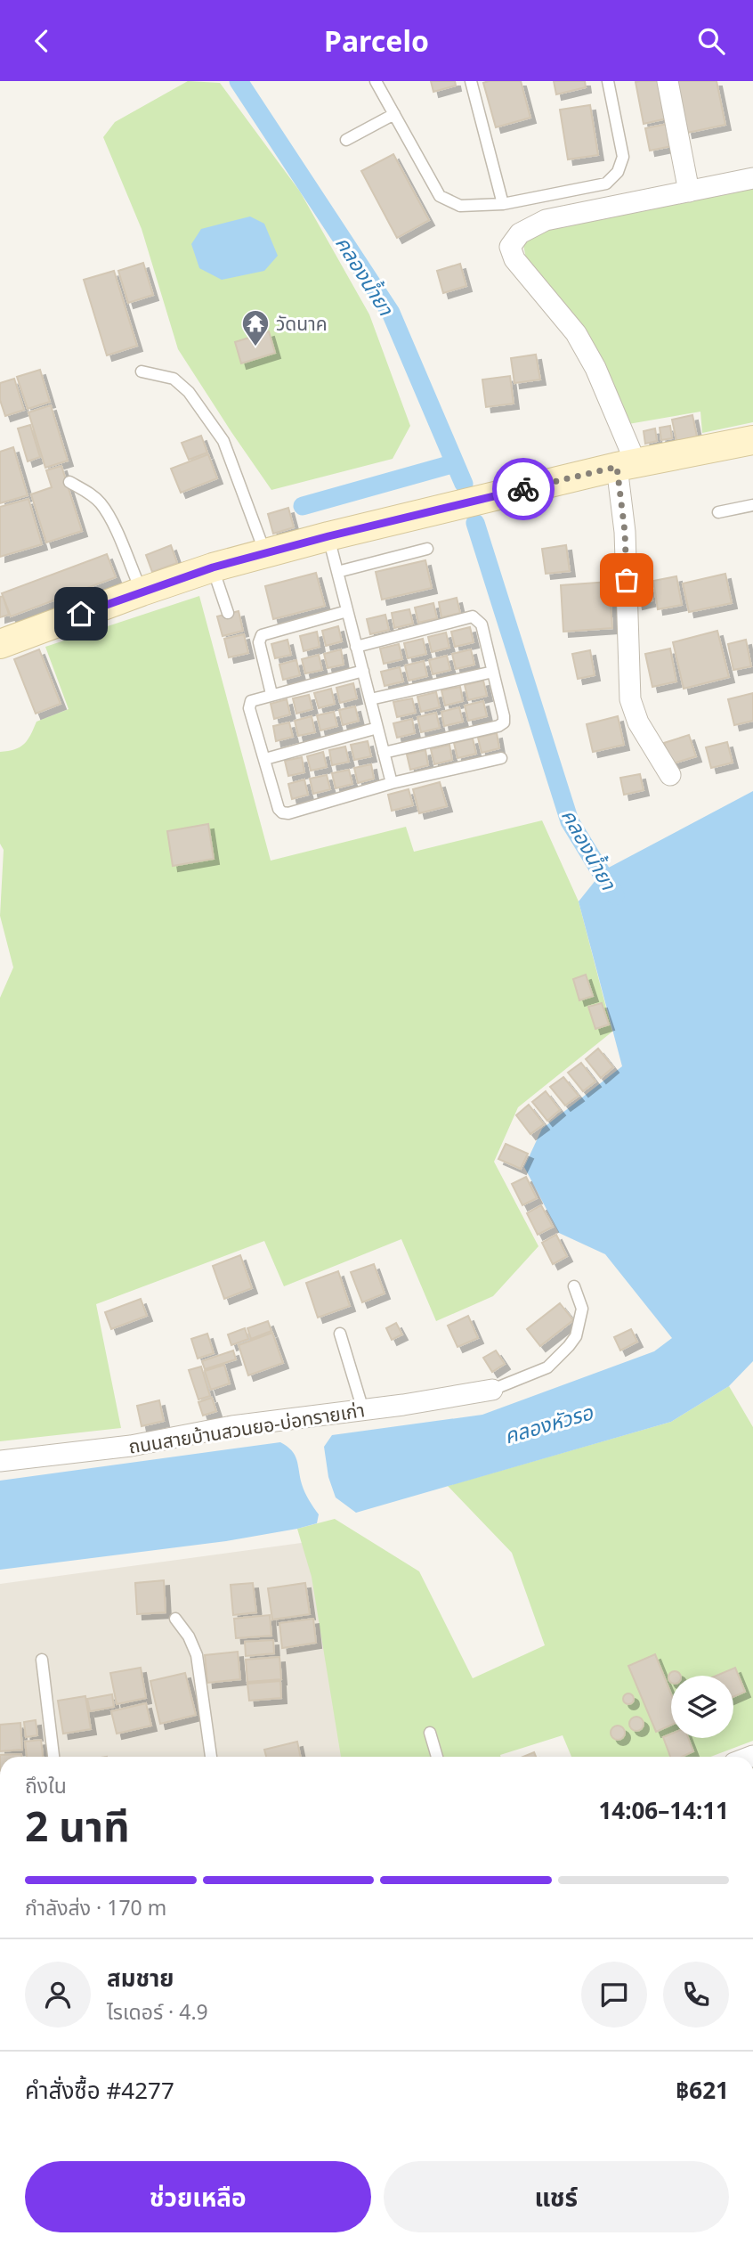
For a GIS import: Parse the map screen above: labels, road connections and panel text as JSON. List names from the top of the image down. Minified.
{"streets":{"street":["ถนนสายบ้านสวนยอ-บ่อทรายเก่า"]},"water":["คลองน้ำยา","คลองหัวรอ"],"places":{"temple":["วัดนาค"]},"page":{"header":"Parcelo","heading":["2 นาที","ถึงใน","14:06–14:11"],"panel":["สมชาย","ไรเดอร์ · 4.9","คำสั่งซื้อ #4277","฿621"],"bar":"กำลังส่ง · 170 m","buttons":["ช่วยเหลือ","แชร์"]}}
